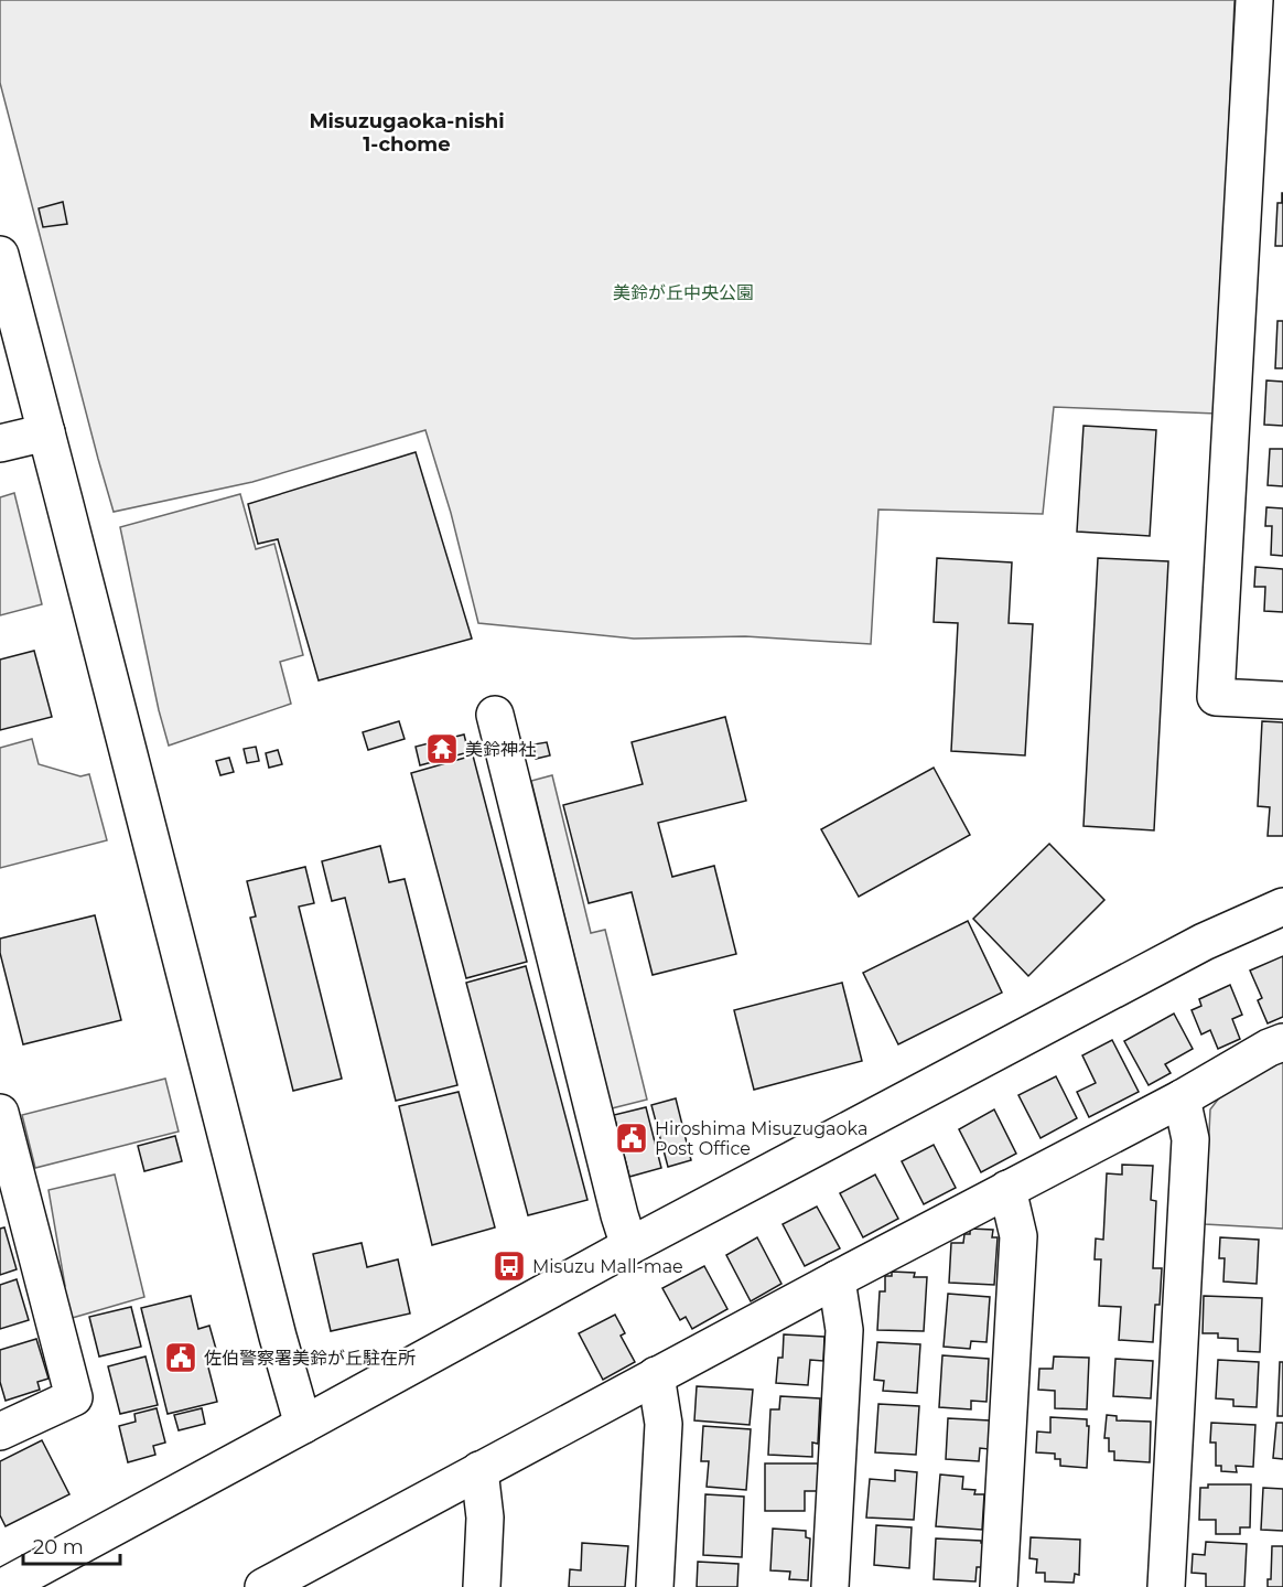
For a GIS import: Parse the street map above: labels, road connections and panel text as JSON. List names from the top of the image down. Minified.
{"districts":["Misuzugaoka-nishi 1-chome"],"parks":["美鈴が丘中央公園"],"places":{"temple":["美鈴神社"],"public building":["Hiroshima Misuzugaoka Post Office","佐伯警察署美鈴が丘駐在所"],"bus stop":["Misuzu Mall-mae"]},"scale_bar":"20 m"}
